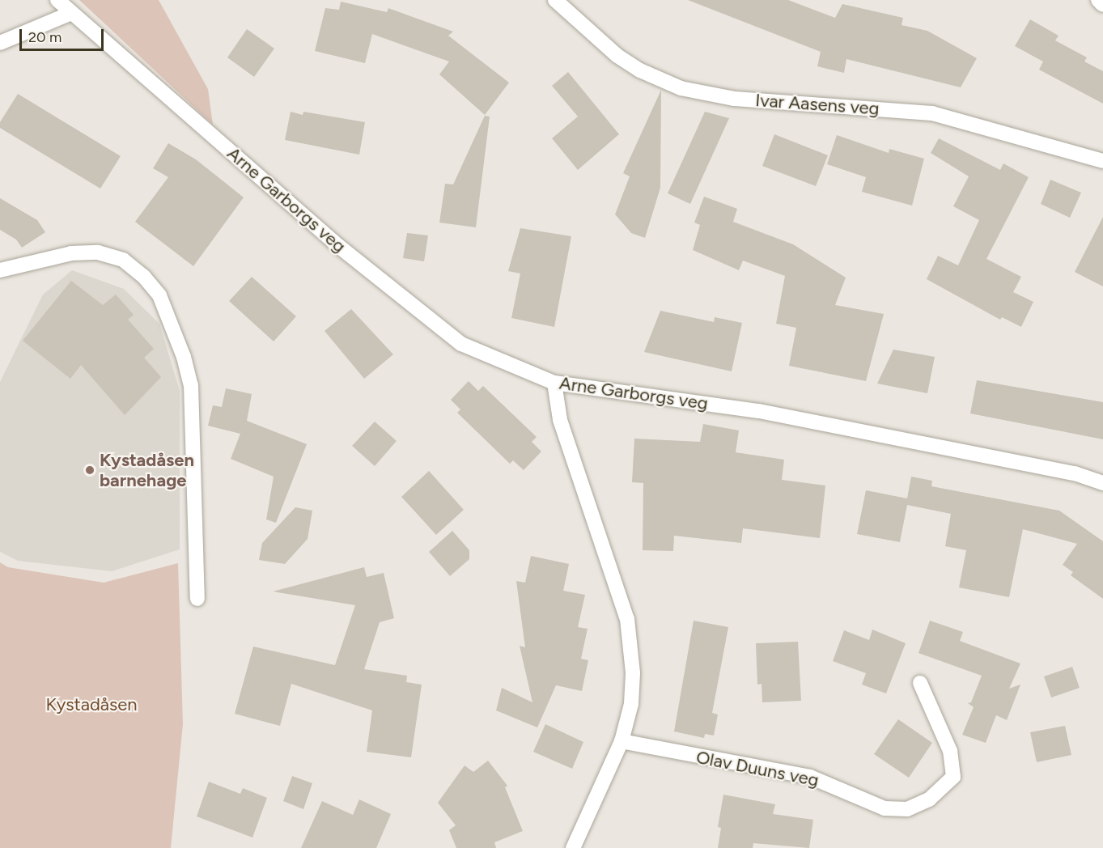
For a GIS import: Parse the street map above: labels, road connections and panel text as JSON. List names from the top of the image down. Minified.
{"streets":{"street":["Ivar Aasens veg","Arne Garborgs veg","Olav Duuns veg"]},"parks":["Kystadåsen"],"places":["Kystadåsen barnehage"],"scale_bar":"20 m"}
